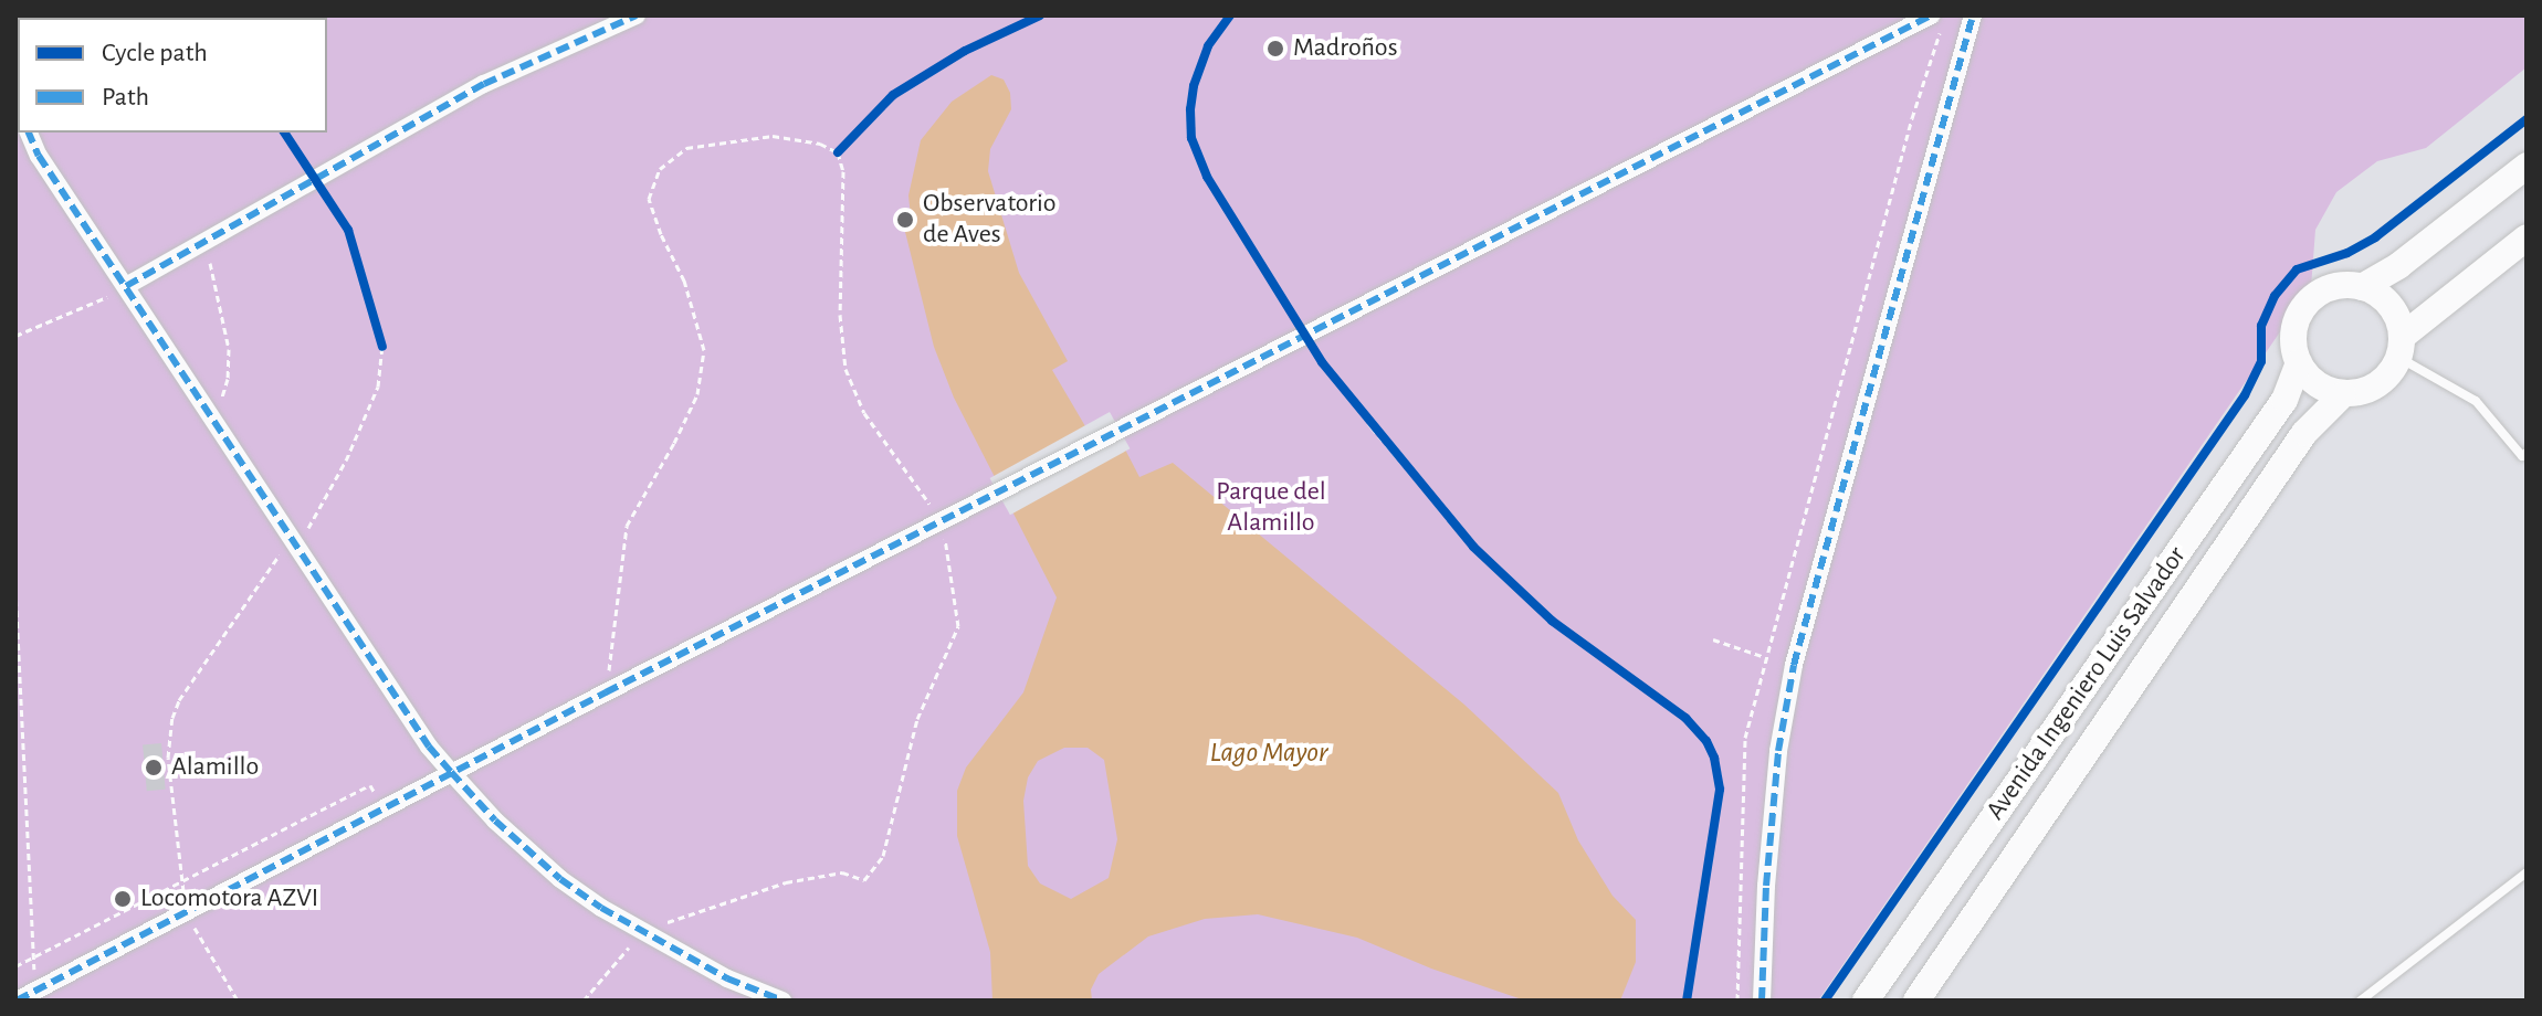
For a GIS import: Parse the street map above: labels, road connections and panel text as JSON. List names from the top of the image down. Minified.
{"streets":{"street":["Avenida Ingeniero Luis Salvador"]},"water":["Lago Mayor"],"parks":["Parque del Alamillo"],"places":["Madroños","Observatorio de Aves","Alamillo","Locomotora AZVI"],"legend":["Cycle path","Path"]}
